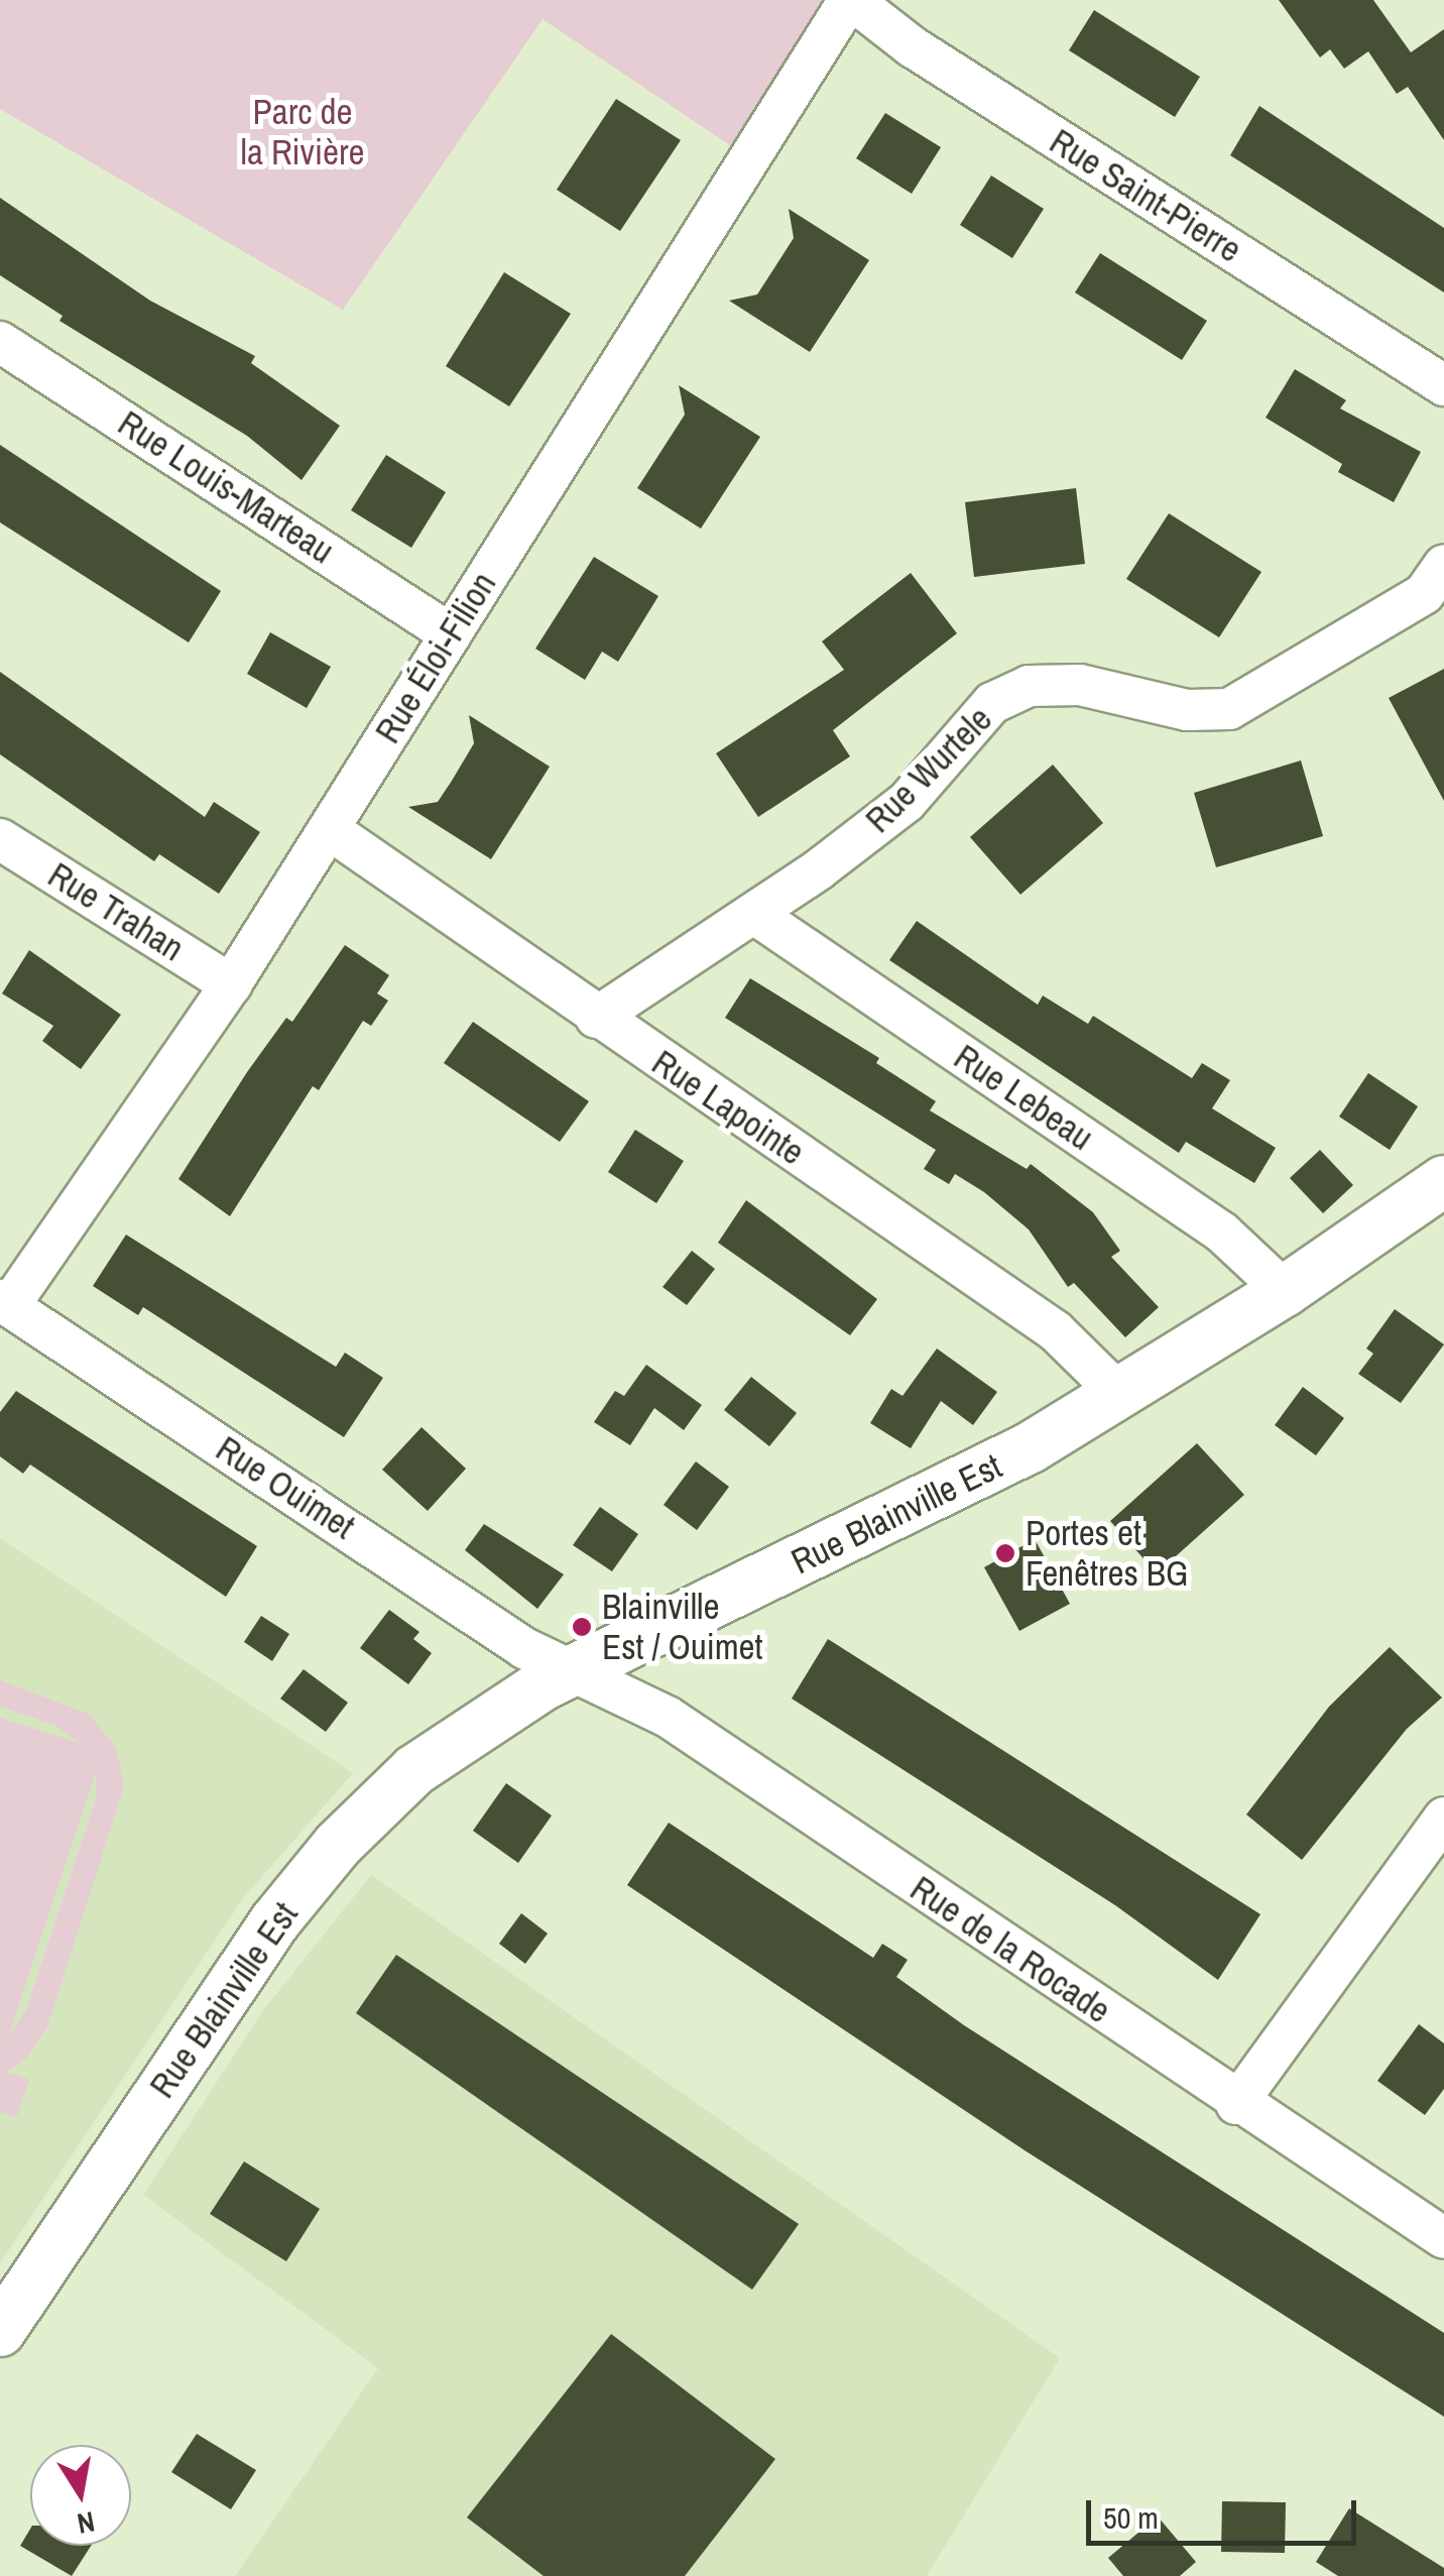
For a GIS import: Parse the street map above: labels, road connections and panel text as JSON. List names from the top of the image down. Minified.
{"streets":{"street":["Rue Saint-Pierre","Rue Louis-Marteau","Rue Éloi-Filion","Rue Wurtele","Rue Trahan","Rue Lebeau","Rue Lapointe","Rue Ouimet","Rue Blainville Est","Rue de la Rocade"]},"crossings":[["Rue Saint-Pierre","Rue Éloi-Filion"],["Rue Louis-Marteau","Rue Éloi-Filion"],["Rue Éloi-Filion","Rue Trahan"],["Rue Éloi-Filion","Rue Lapointe"],["Rue Éloi-Filion","Rue Ouimet"],["Rue Wurtele","Rue Lebeau"],["Rue Wurtele","Rue Lapointe"],["Rue Lebeau","Rue Blainville Est"],["Rue Lapointe","Rue Blainville Est"],["Rue Ouimet","Rue Blainville Est"],["Rue Ouimet","Rue de la Rocade"],["Rue Blainville Est","Rue de la Rocade"]],"parks":["Parc de la Rivière"],"places":["Portes et Fenêtres BG","Blainville Est / Ouimet"],"scale_bar":"50 m","north":"bottom"}
